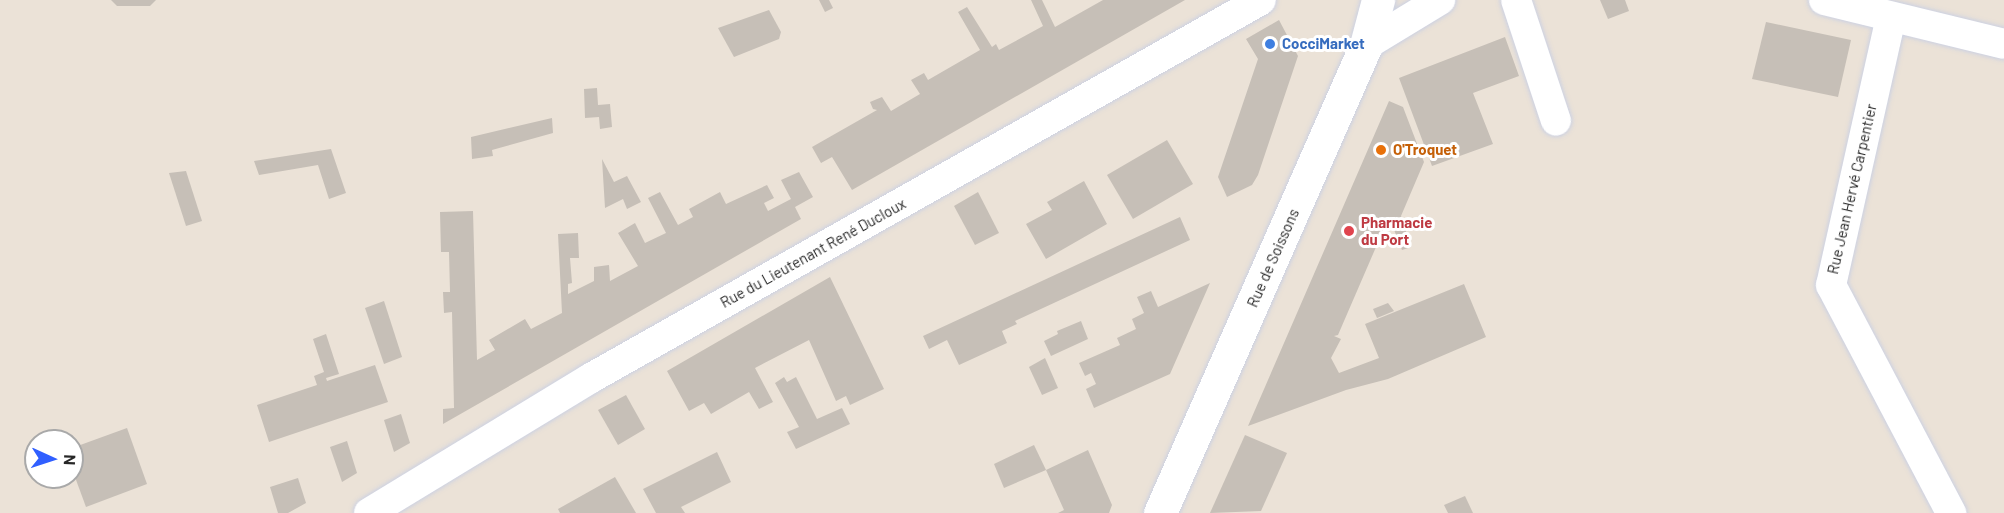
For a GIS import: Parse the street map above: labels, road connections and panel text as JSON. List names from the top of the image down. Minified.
{"streets":{"main road":["Rue de Soissons"],"street":["Rue Jean Hervé Carpentier","Rue du Lieutenant René Ducloux"]},"places":["CocciMarket","O'Troquet","Pharmacie du Port"],"north":"right"}
